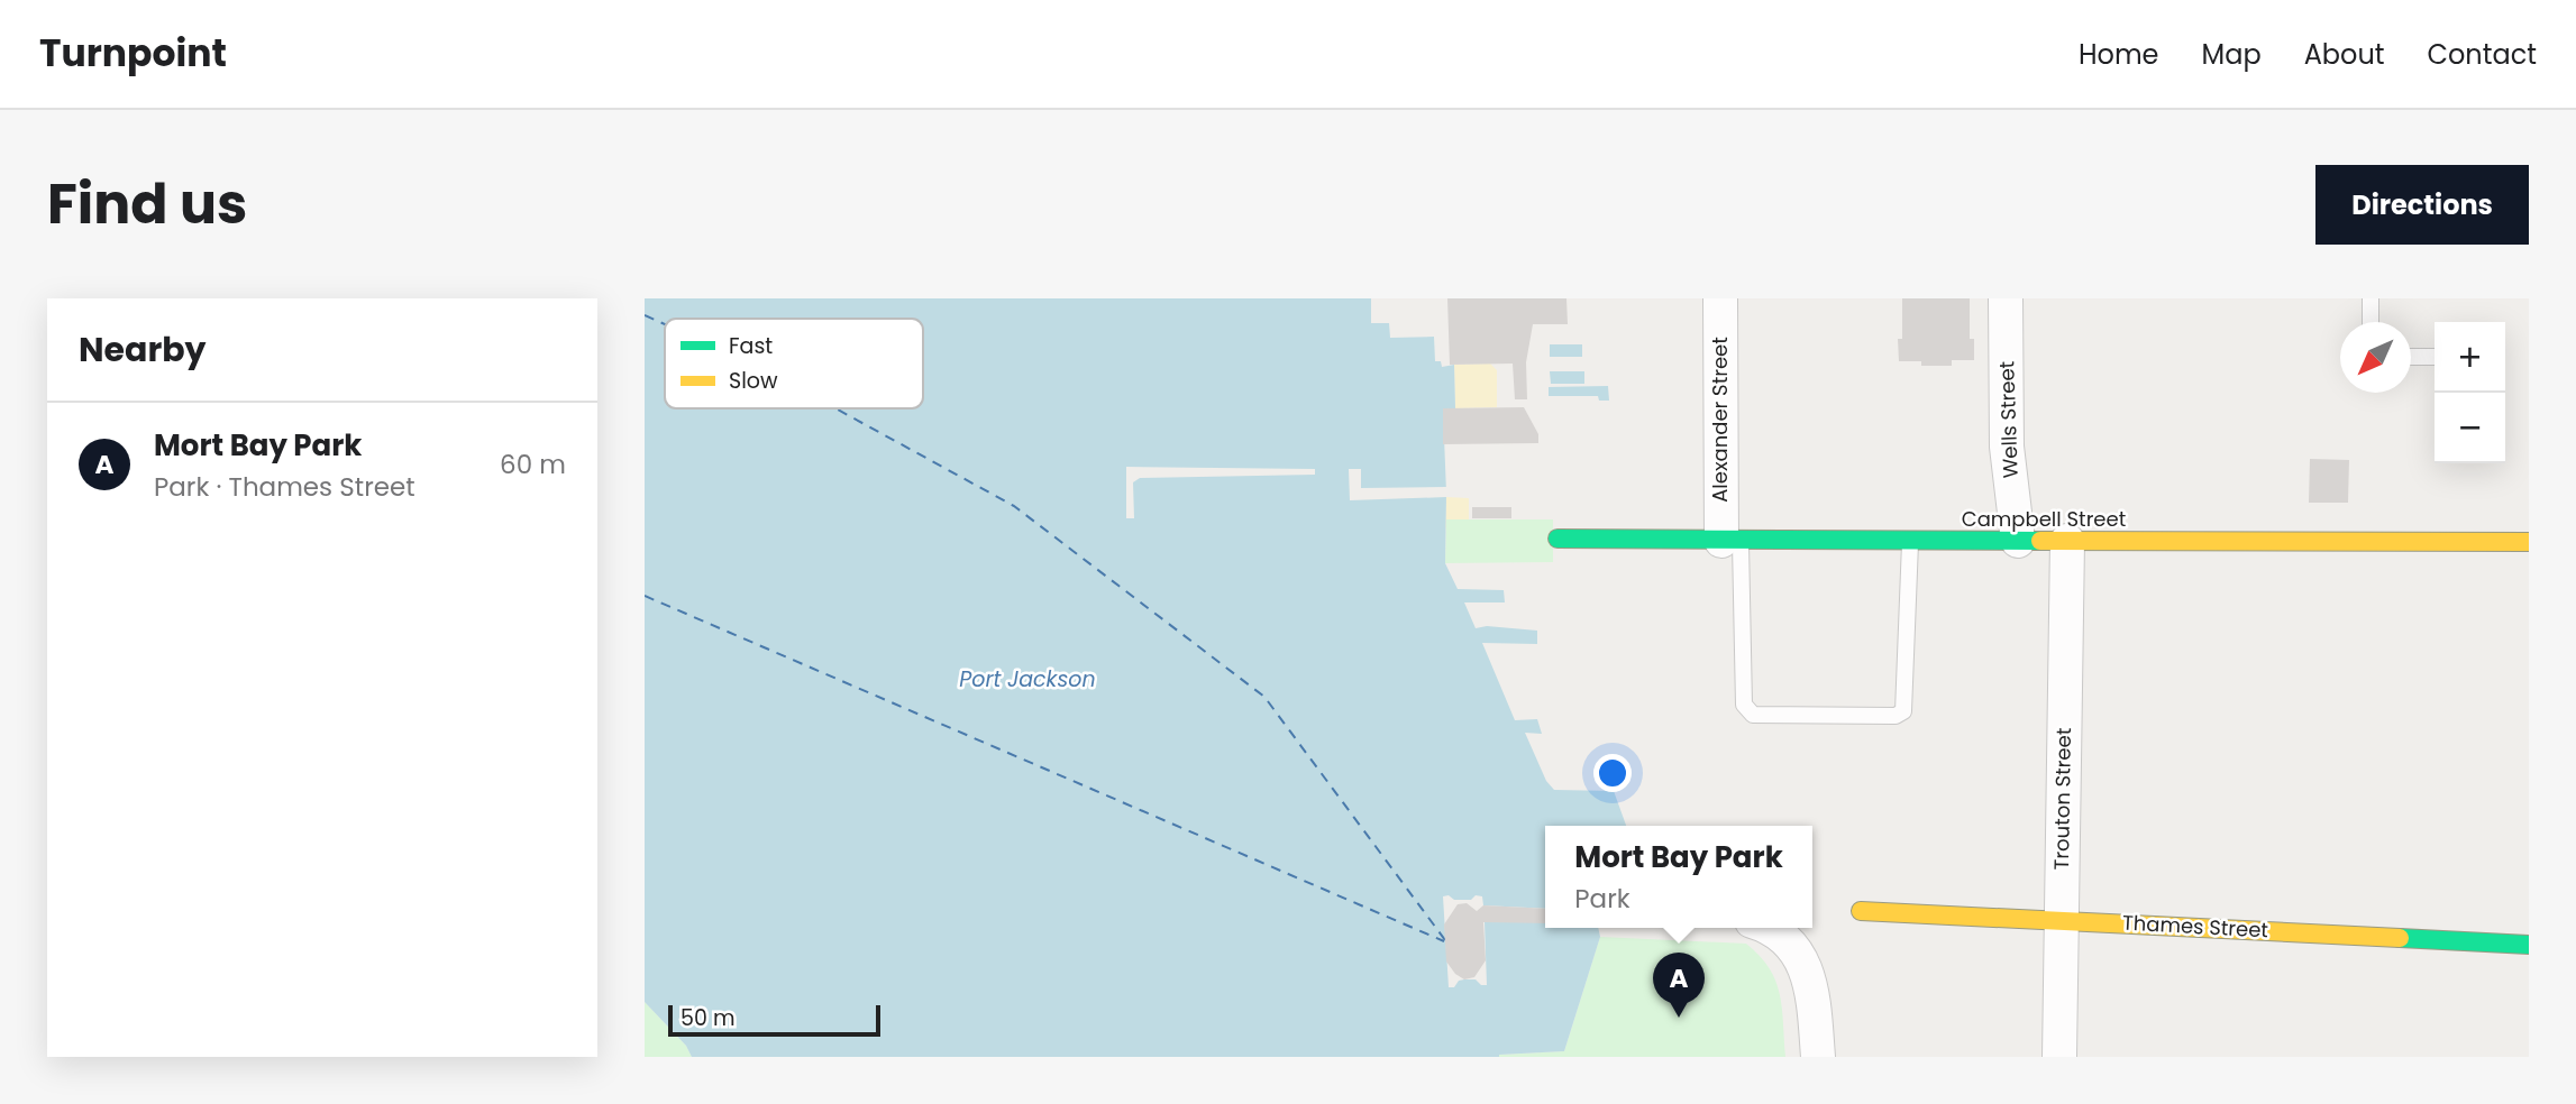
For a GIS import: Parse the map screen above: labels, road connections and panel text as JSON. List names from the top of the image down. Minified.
{"streets":{"street":["Alexander Street","Wells Street","Campbell Street","Trouton Street","Thames Street"]},"crossings":[["Alexander Street","Campbell Street"],["Wells Street","Campbell Street"],["Campbell Street","Trouton Street"],["Trouton Street","Thames Street"]],"water":["Port Jackson"],"legend":["Fast","Slow"],"scale_bar":"50 m","north":"bottom left","page":{"header":"Turnpoint","nav":["Home","Map","About","Contact"],"title":"Find us","buttons":"Directions","heading":"Nearby","map_buttons":["+","−"],"list":[{"mark":"A","name":"Mort Bay Park","note":"Park · Thames Street","value":"60 m"}],"popup":["Mort Bay Park","Park"],"pins":"A","scale":"50 m"}}
